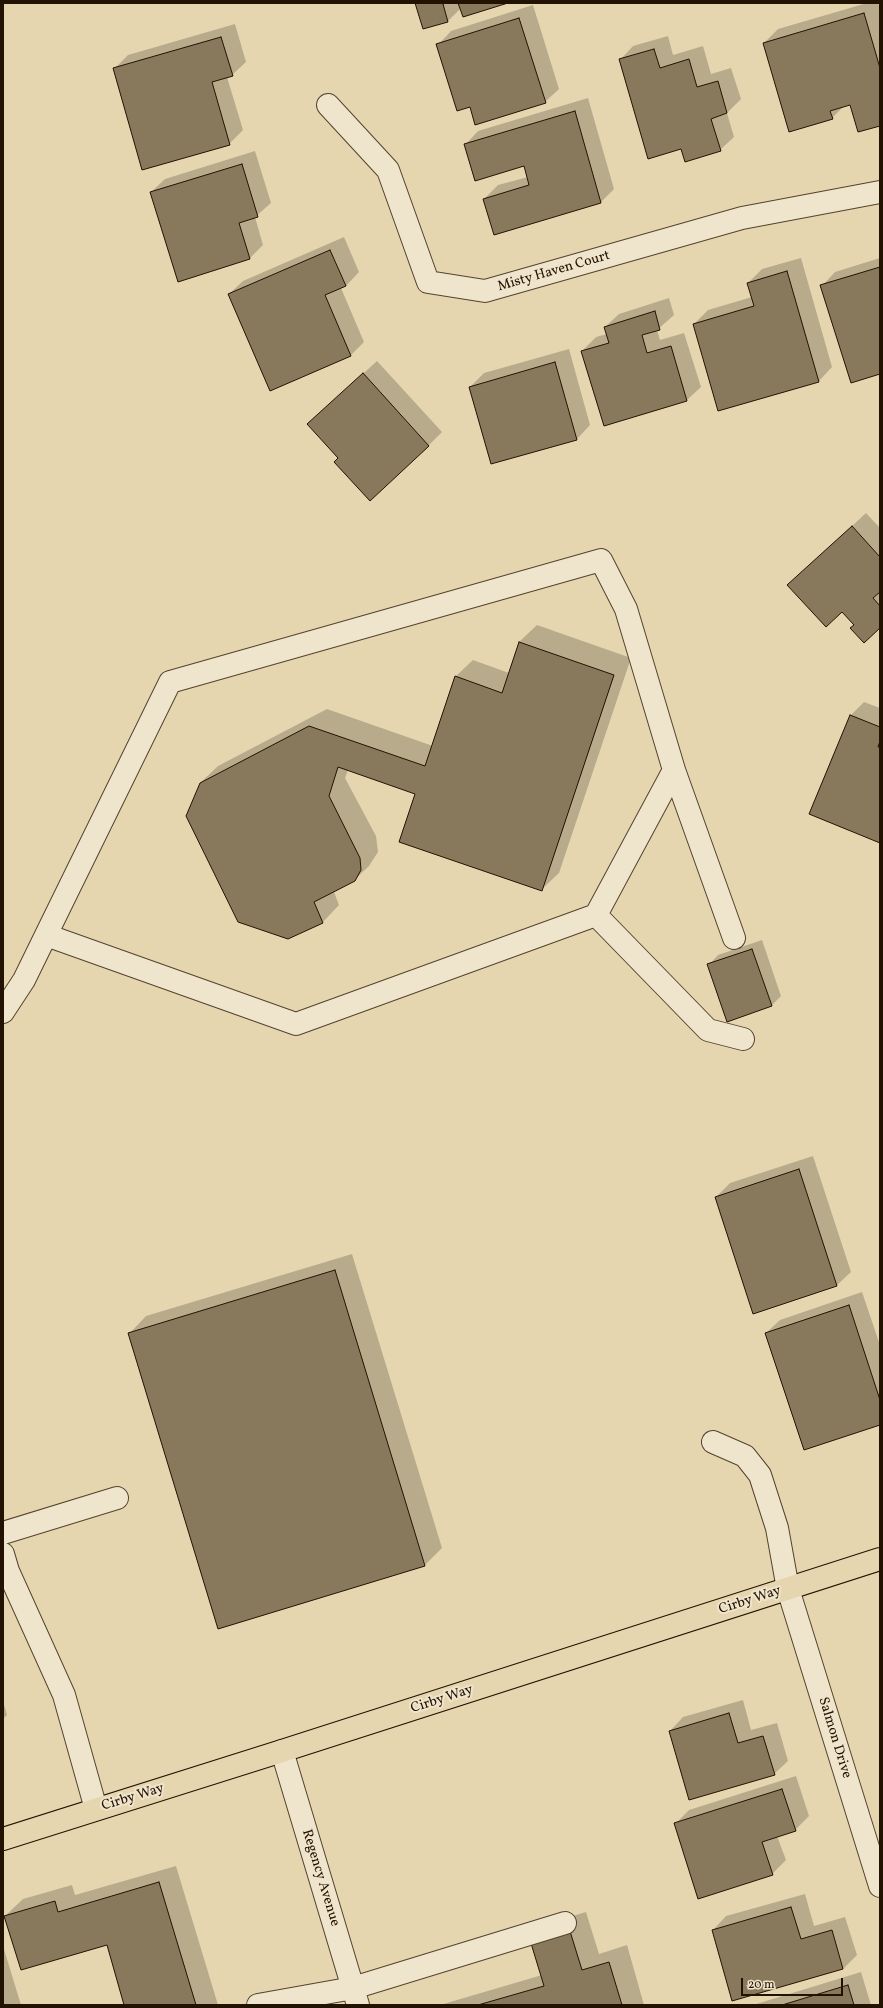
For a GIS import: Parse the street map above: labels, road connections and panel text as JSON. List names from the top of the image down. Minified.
{"streets":{"main road":["Cirby Way"],"street":["Misty Haven Court","Salmon Drive","Regency Avenue"]},"crossings":[["Cirby Way","Salmon Drive"],["Cirby Way","Regency Avenue"]],"scale_bar":"20 m"}
